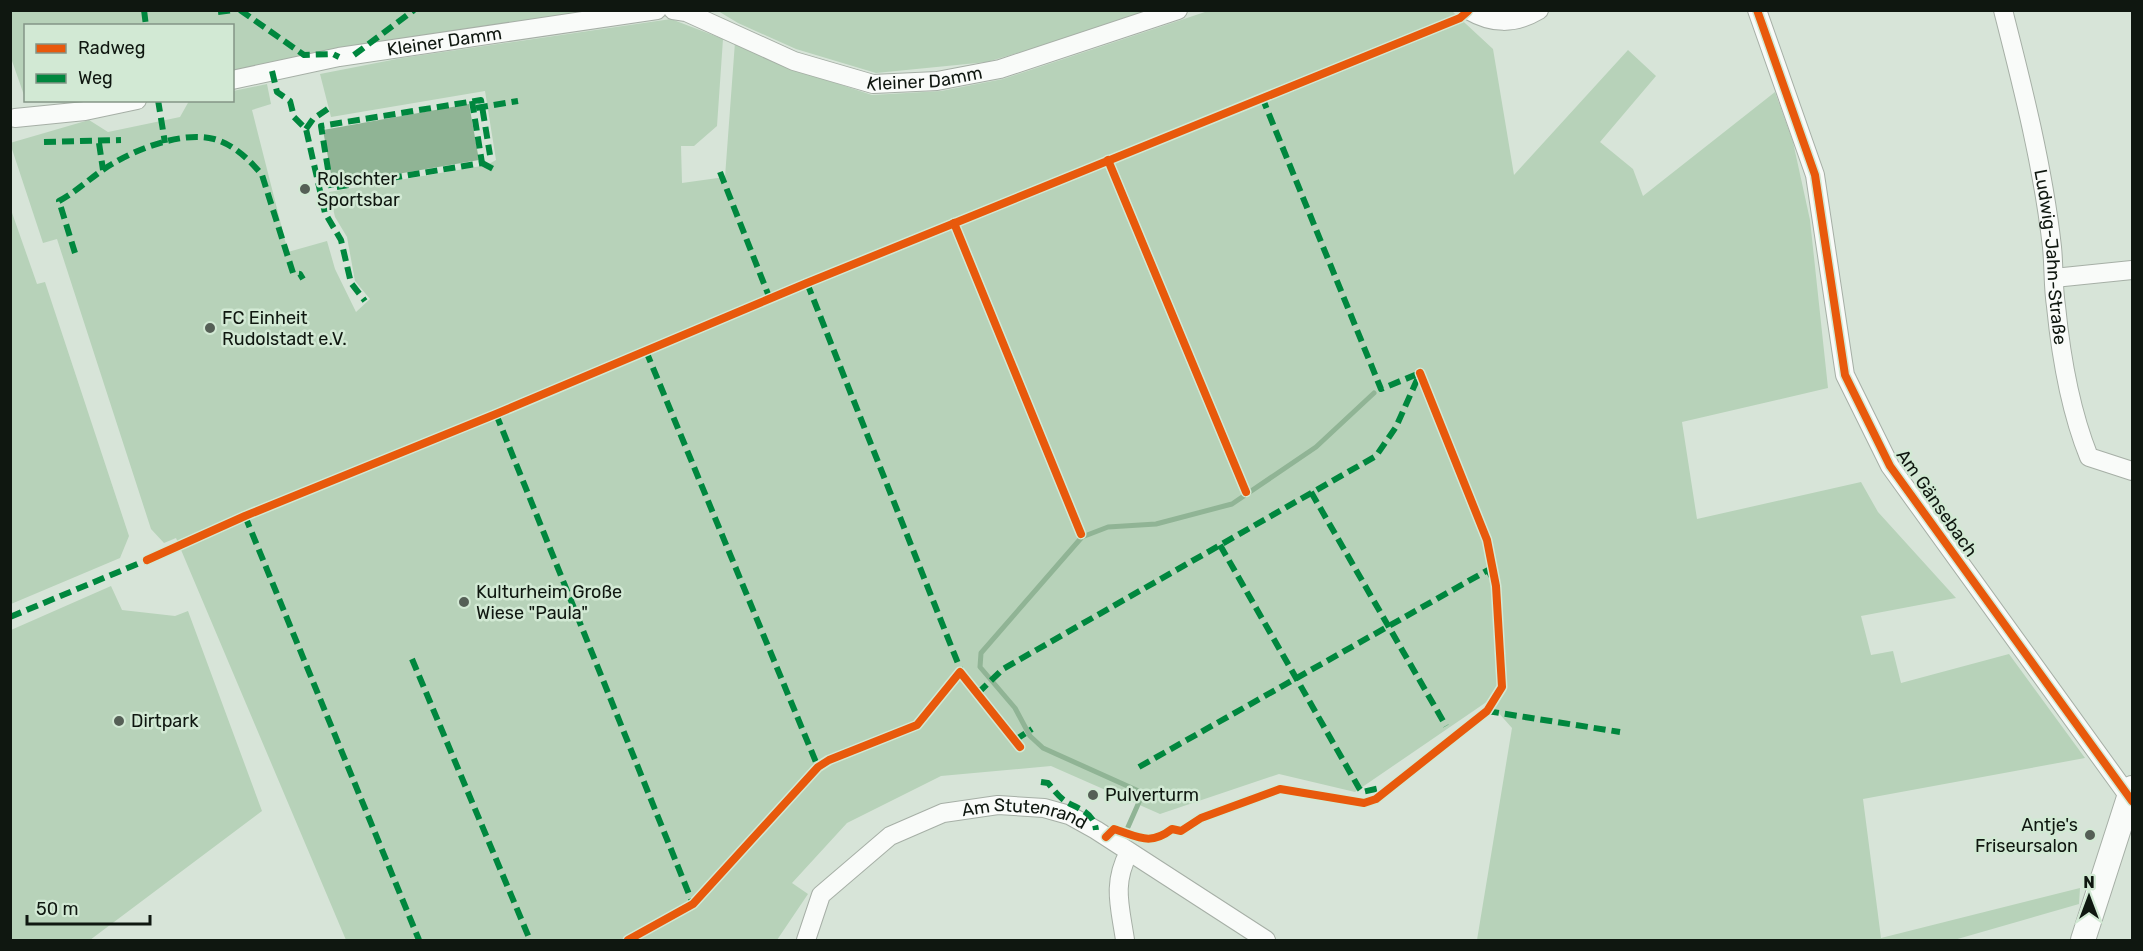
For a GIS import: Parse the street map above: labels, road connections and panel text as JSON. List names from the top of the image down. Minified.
{"streets":{"street":["Kleiner Damm","Ludwig-Jahn-Straße","Am Gänsebach","Am Stutenrand"]},"places":["Rolschter Sportsbar","FC Einheit Rudolstadt e.V.","Kulturheim Große Wiese \"Paula\"","Dirtpark","Pulverturm","Antje's Friseursalon"],"legend":["Radweg","Weg"],"scale_bar":"50 m","north":"top"}
